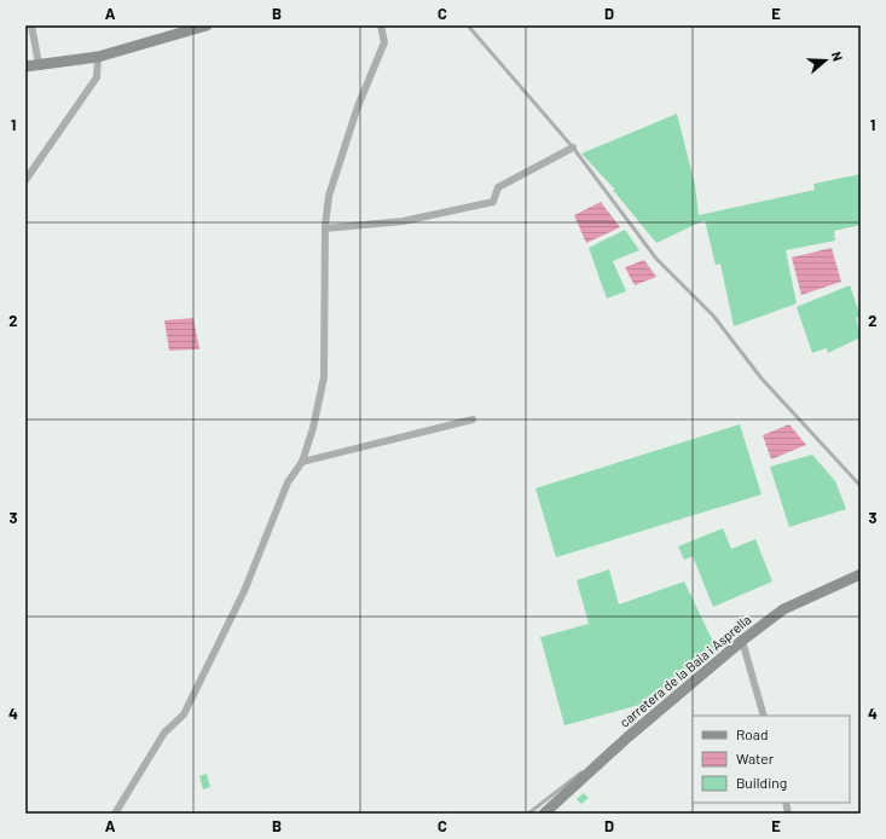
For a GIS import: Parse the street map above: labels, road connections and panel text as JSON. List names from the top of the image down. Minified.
{"streets":{"main road":["carretera de la Baia i Asprella"]},"legend":["Road","Water","Building"],"north":"right","grid":{"columns":["A","B","C","D","E"],"rows":["1","2","3","4"]}}
